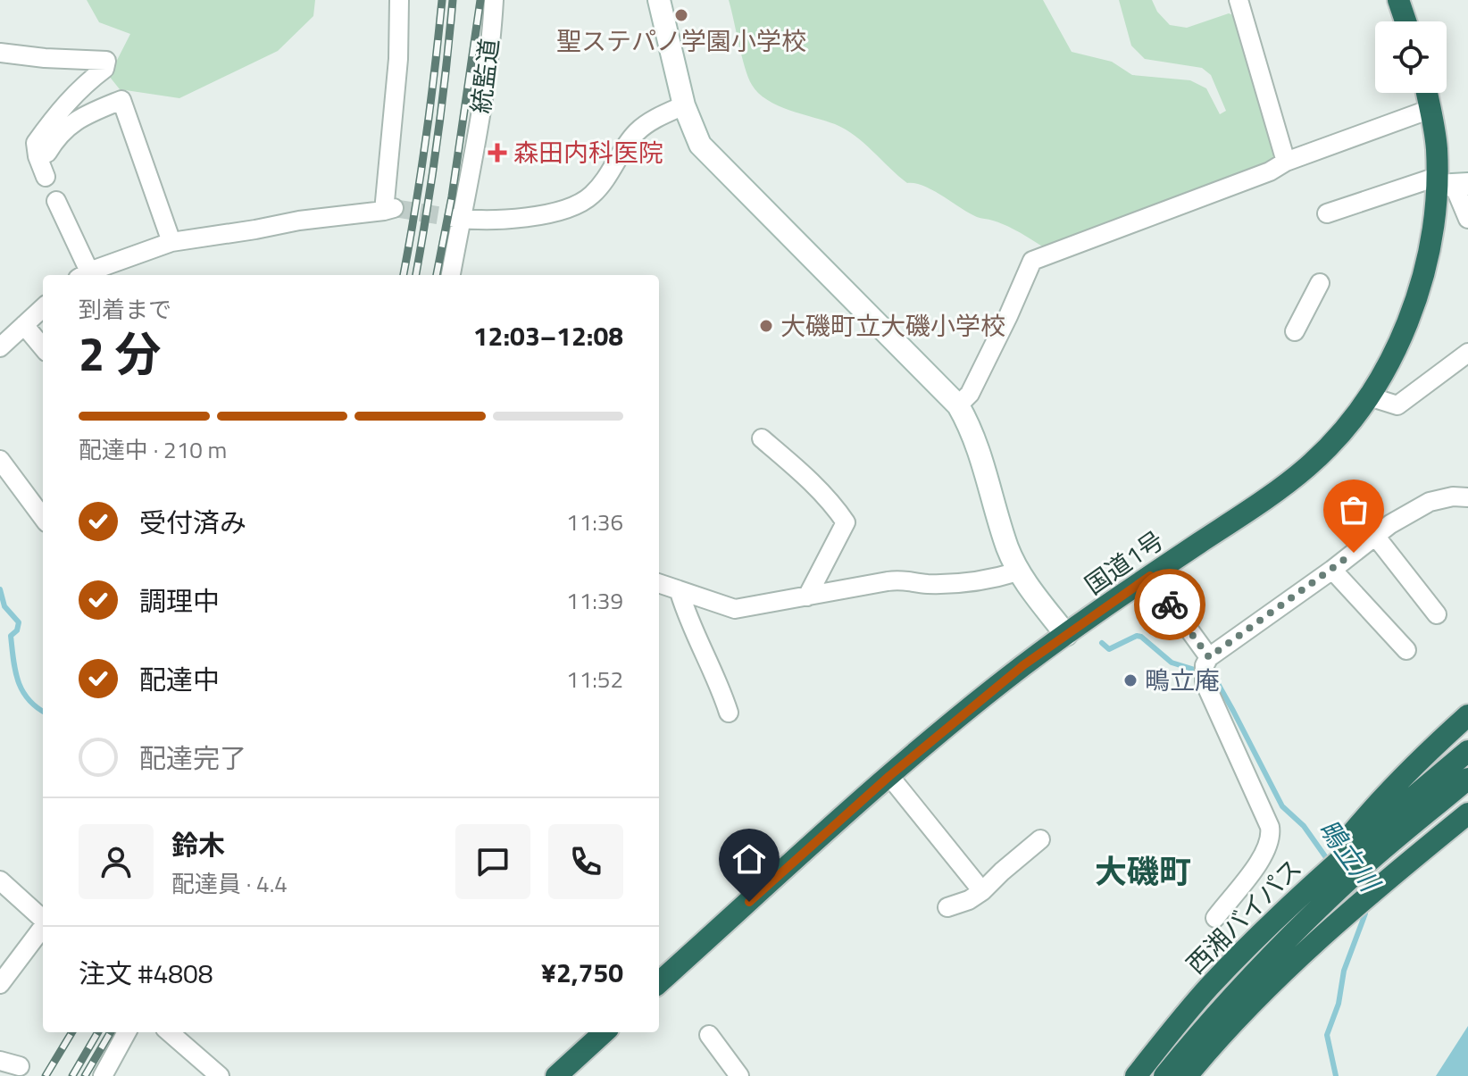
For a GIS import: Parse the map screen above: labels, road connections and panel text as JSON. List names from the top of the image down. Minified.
{"streets":{"highway":["国道1号","西湘バイパス"],"street":["統監道"]},"districts":["大磯町"],"water":["鴫立川"],"places":{"other":["聖ステパノ学園小学校","大磯町立大磯小学校","鴫立庵"],"health":["森田内科医院"]},"page":{"heading":["2 分","到着まで","12:03–12:08"],"panel":["鈴木","配達員 · 4.4","注文 #4808","¥2,750"],"bar":"配達中 · 210 m","list":[["受付済み","11:36"],["調理中","11:39"],["配達中","11:52"],"配達完了"]}}
